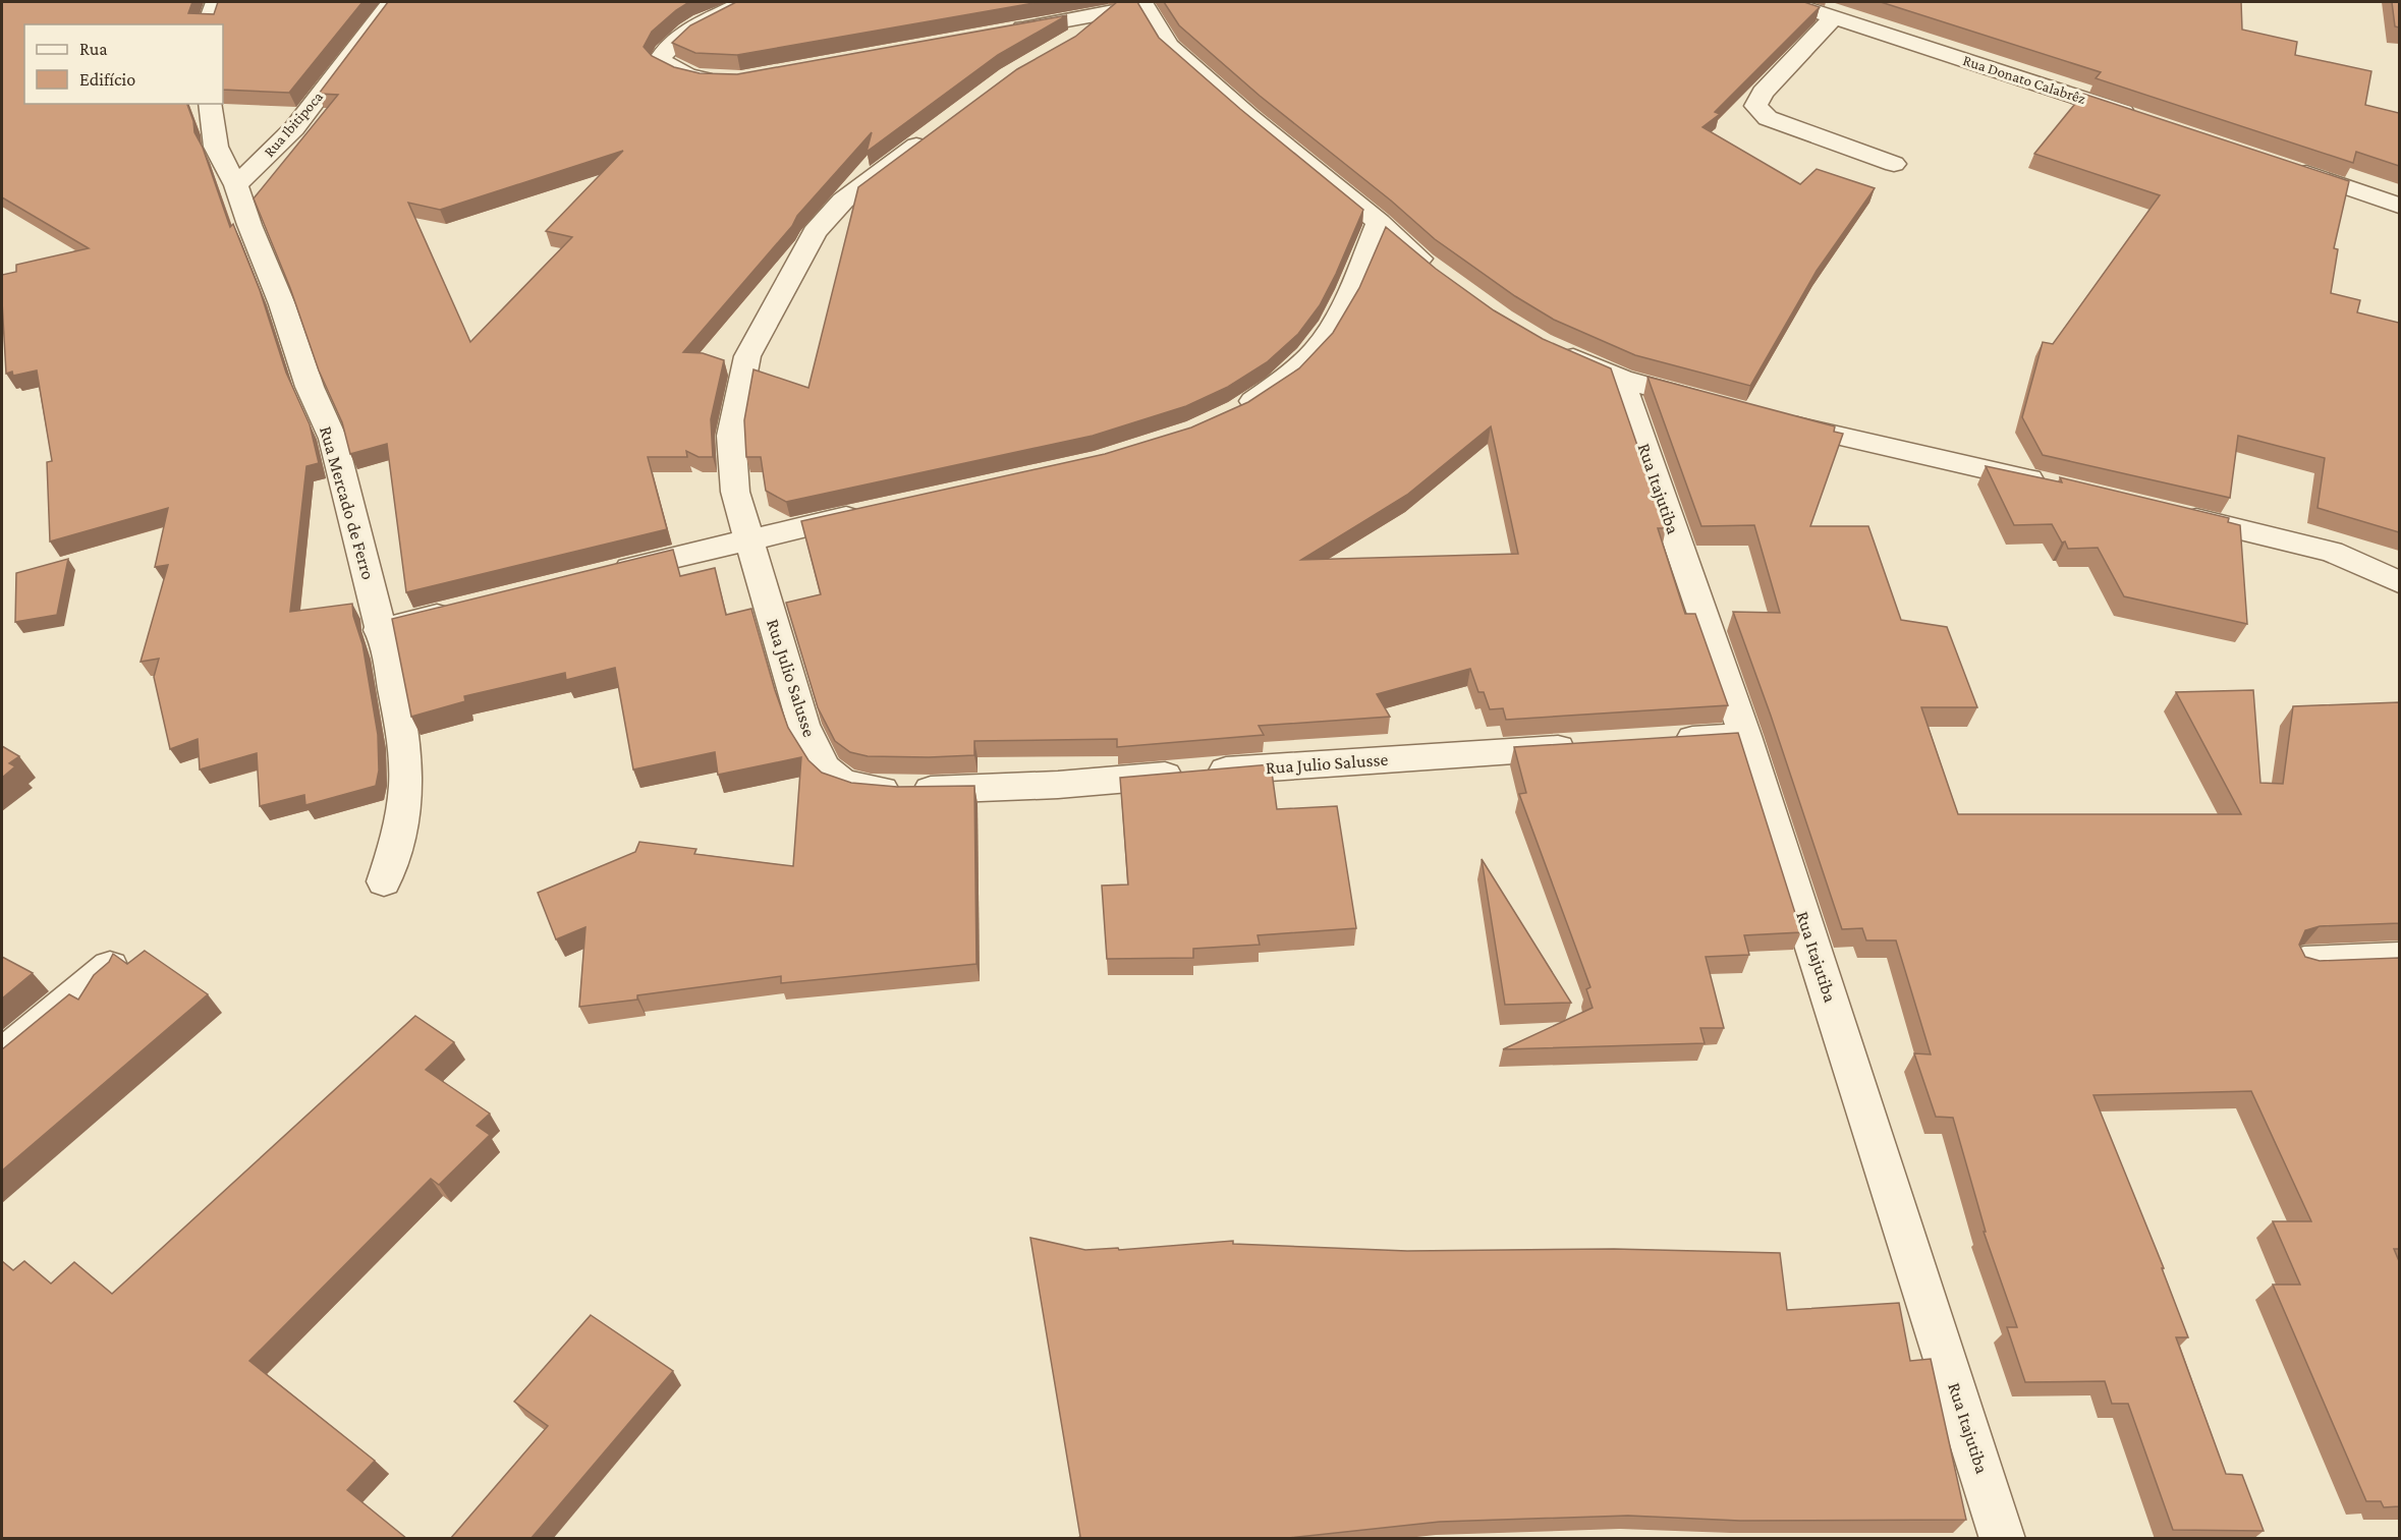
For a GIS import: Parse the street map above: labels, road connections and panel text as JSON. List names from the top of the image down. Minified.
{"streets":{"street":["Rua Donato Calabrêz","Rua Ibitipoca","Rua Itajutiba","Rua Mercado de Ferro","Rua Julio Salusse"]},"crossings":[["Rua Ibitipoca","Rua Mercado de Ferro"]],"legend":["Rua","Edifício"]}
